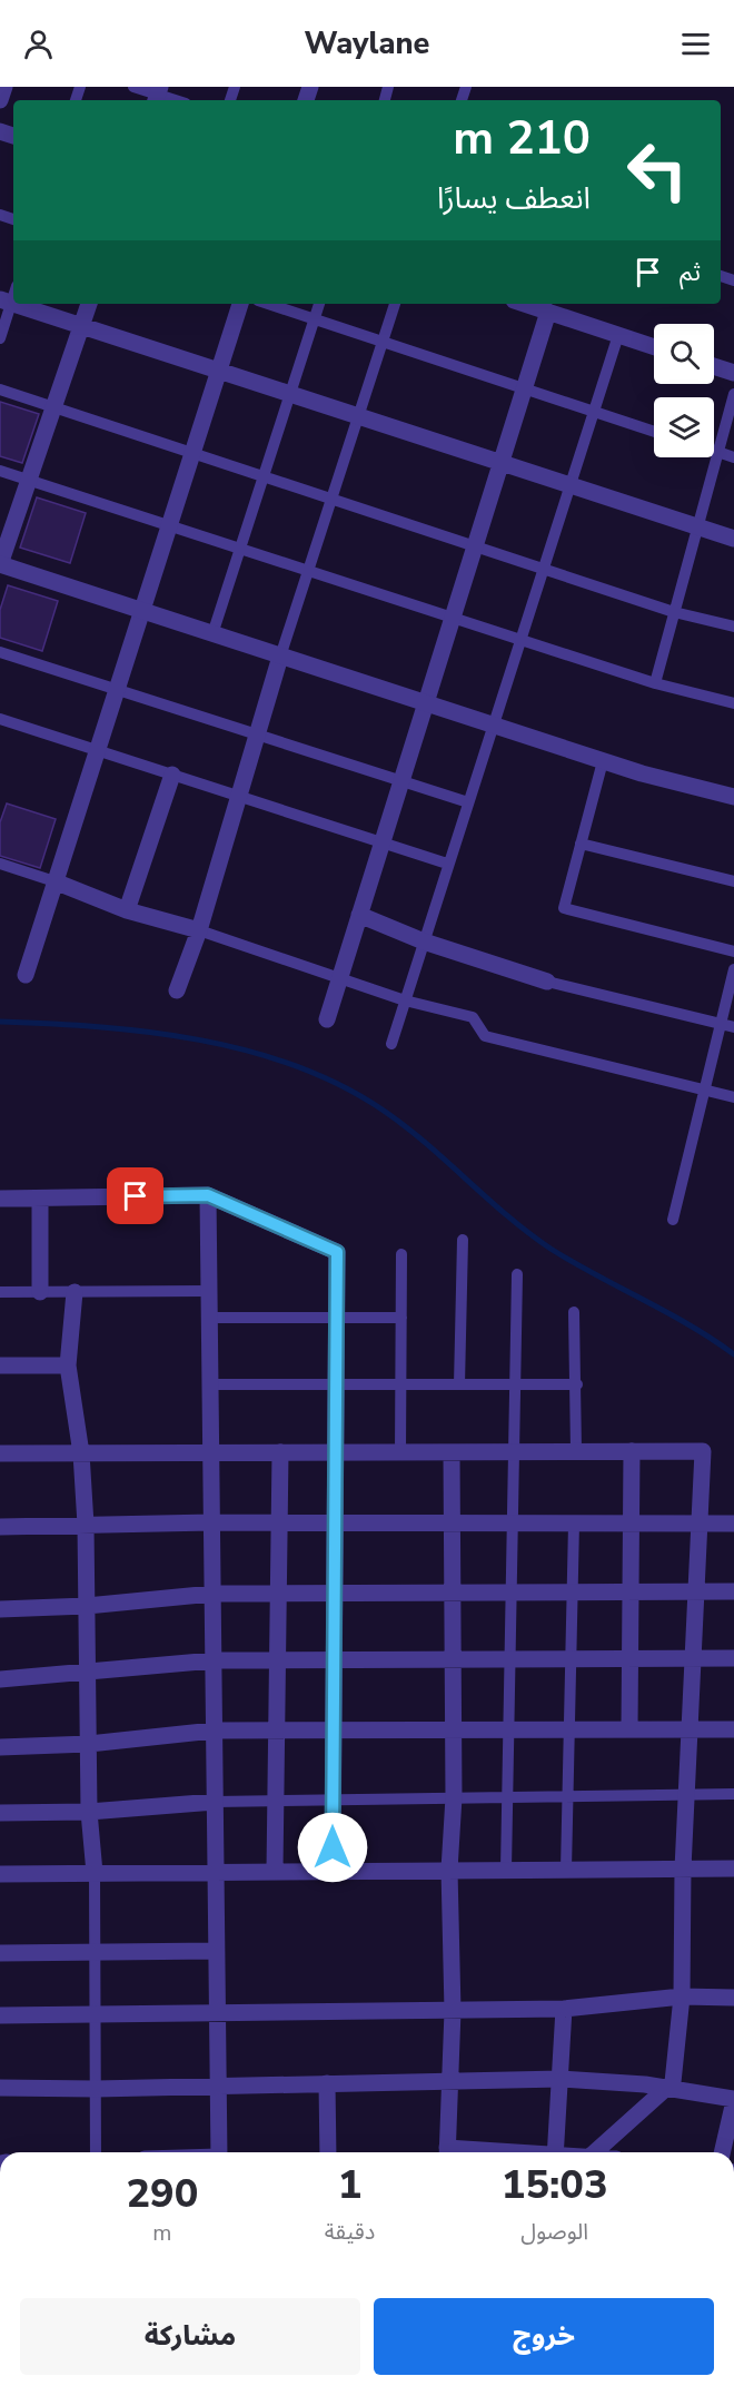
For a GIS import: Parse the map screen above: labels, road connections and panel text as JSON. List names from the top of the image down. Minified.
{"page":{"header":"Waylane","turn":["210 m","انعطف يسارًا"],"then":"ثم","eta":["15:03","الوصول","1","دقيقة","290","m"],"buttons":["خروج","مشاركة"]}}
